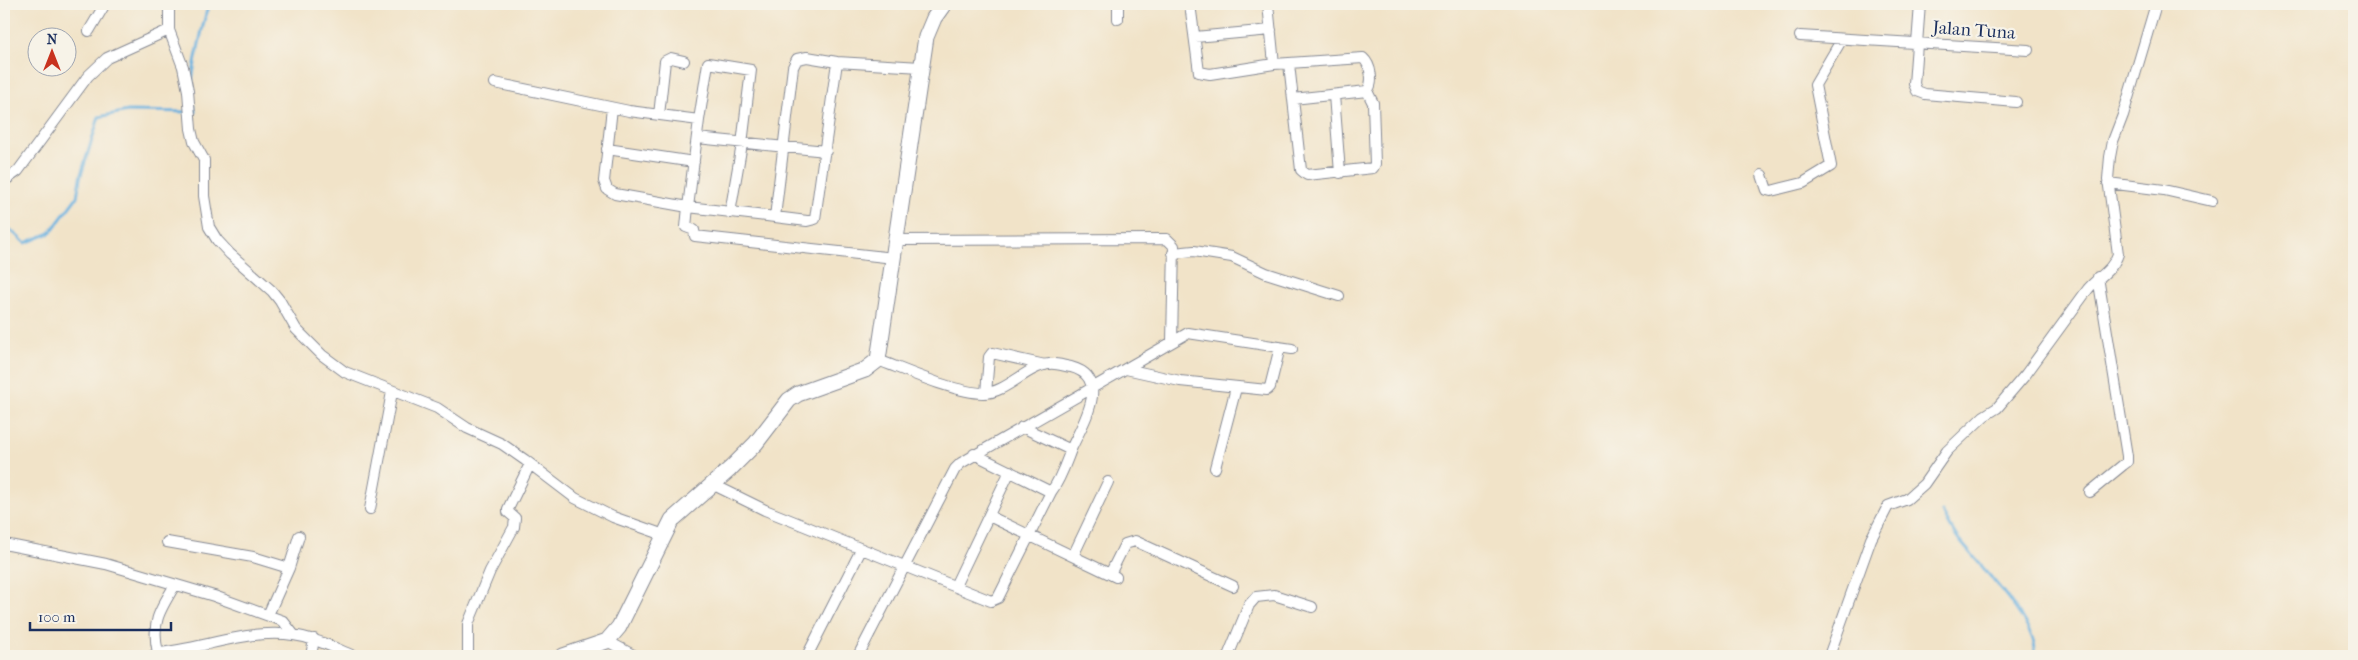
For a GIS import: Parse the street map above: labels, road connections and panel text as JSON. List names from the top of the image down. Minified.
{"streets":{"street":["Jalan Tuna"]},"scale_bar":"100 m","north":"top"}
